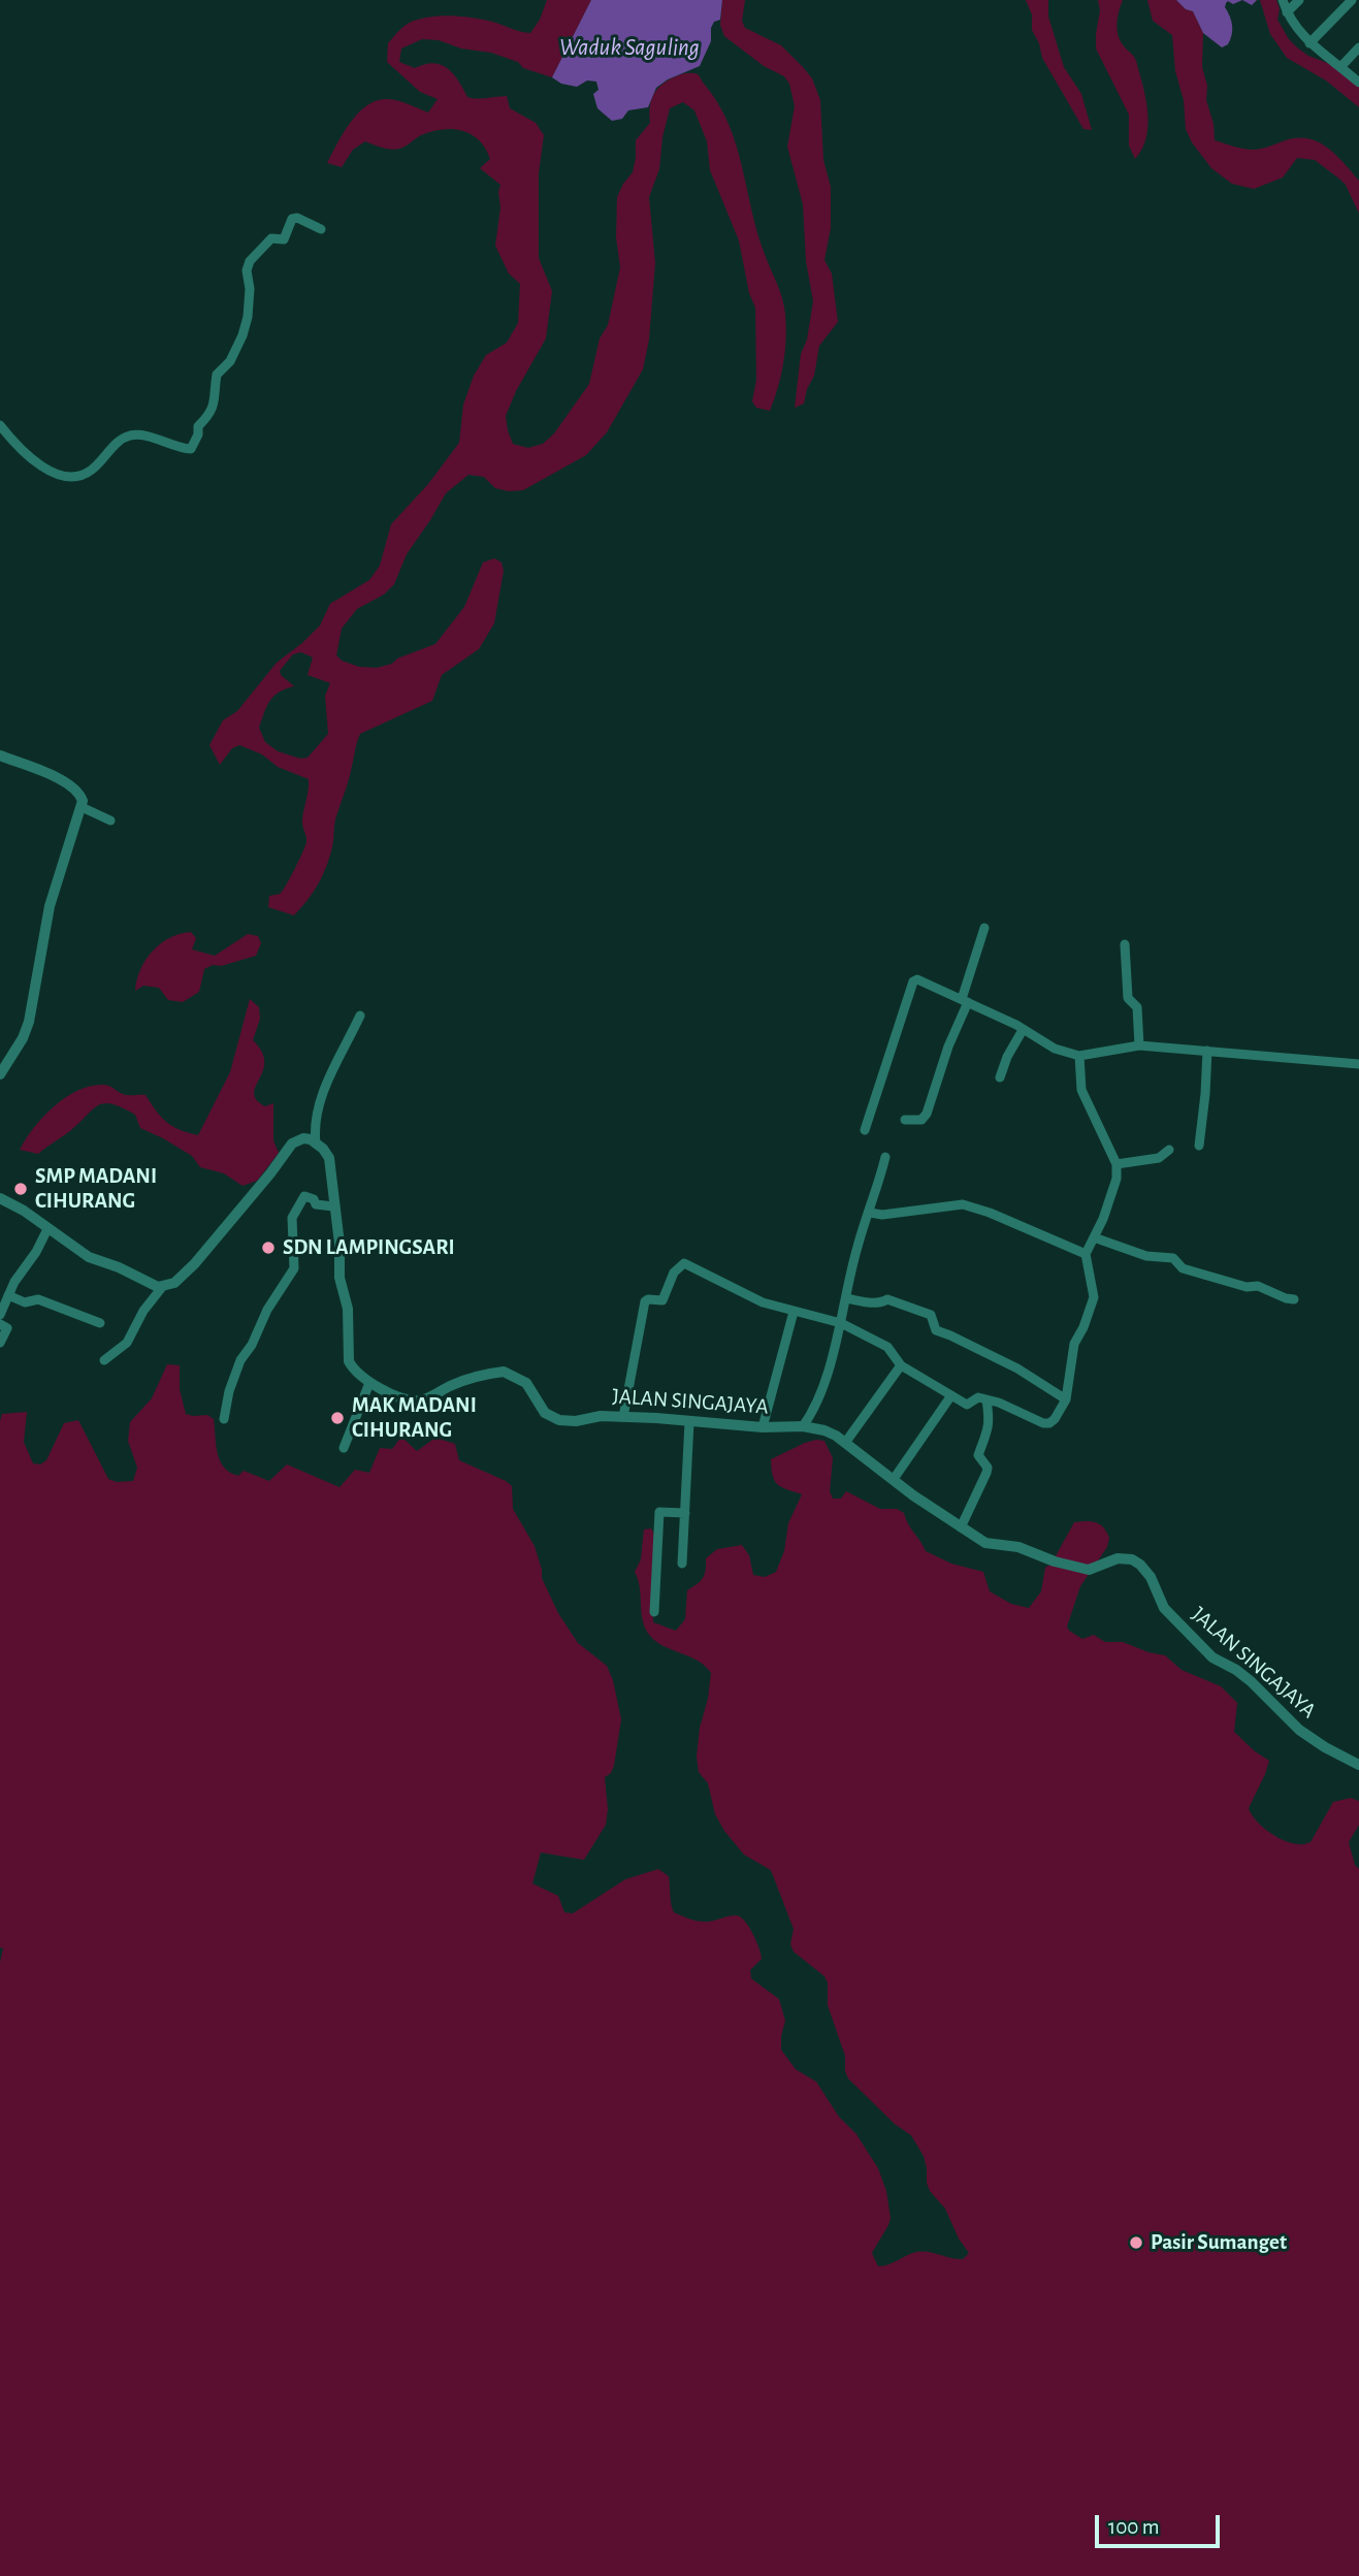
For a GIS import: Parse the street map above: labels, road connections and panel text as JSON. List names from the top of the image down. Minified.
{"streets":{"street":["JALAN SINGAJAYA"]},"water":["Waduk Saguling"],"places":["SMP MADANI CIHURANG","SDN LAMPINGSARI","MAK MADANI CIHURANG","Pasir Sumanget"],"scale_bar":"100 m"}
